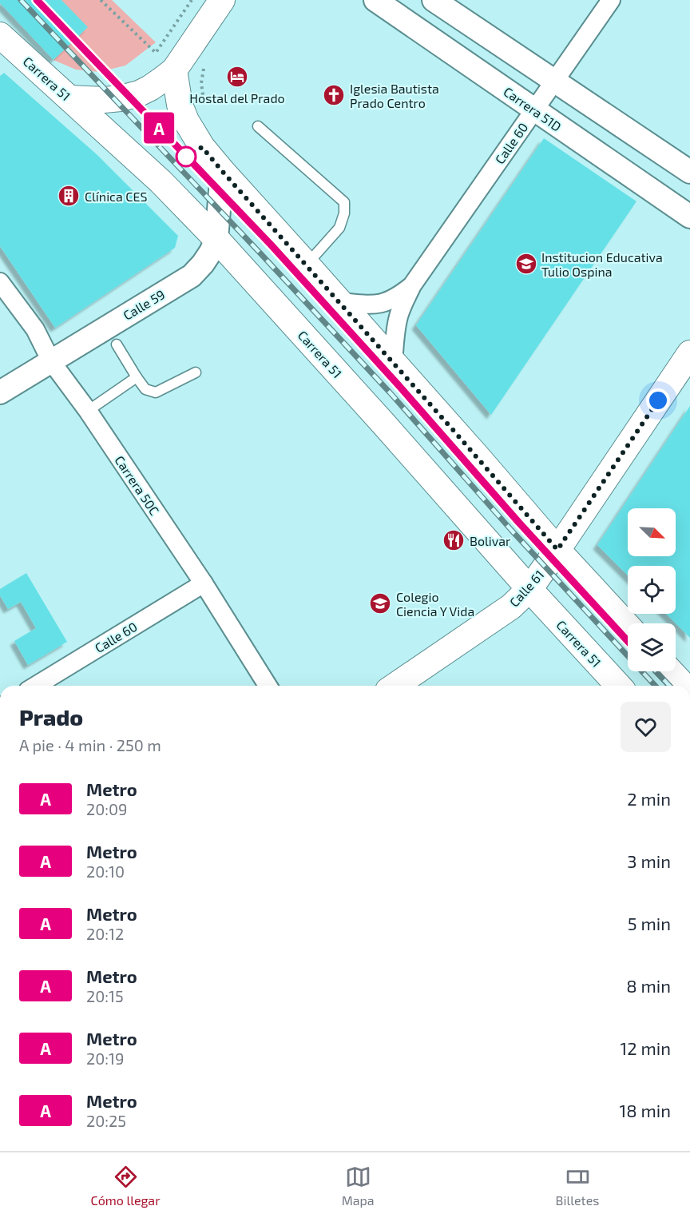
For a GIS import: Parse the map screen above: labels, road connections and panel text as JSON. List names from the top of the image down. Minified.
{"streets":{"main road":["Carrera 51","Calle 61"],"street":["Carrera 51D","Calle 60","Calle 59","Carrera 50C"]},"crossings":[["Carrera 51","Calle 59"],["Carrera 51","Calle 61"],["Carrera 51D","Calle 60"],["Calle 60","Carrera 50C"],["Calle 59","Carrera 50C"]],"places":{"hotel":["Hostal del Prado"],"church":["Iglesia Bautista Prado Centro"],"building":["Clínica CES"],"school or university":["Institucion Educativa Tulio Ospina","Colegio Ciencia Y Vida"],"restaurant":["Bolivar"]},"lines":["metro line A"],"north":"bottom right","page":{"on_map":"A","heading":["Prado","A pie · 4 min · 250 m"],"list":[{"mark":"A","name":"Metro","note":"20:09","value":"2 min"},{"mark":"A","name":"Metro","note":"20:10","value":"3 min"},{"mark":"A","name":"Metro","note":"20:12","value":"5 min"},{"mark":"A","name":"Metro","note":"20:15","value":"8 min"},{"mark":"A","name":"Metro","note":"20:19","value":"12 min"},{"mark":"A","name":"Metro","note":"20:25","value":"18 min"}],"tabs":["Cómo llegar","Mapa","Billetes"]}}
